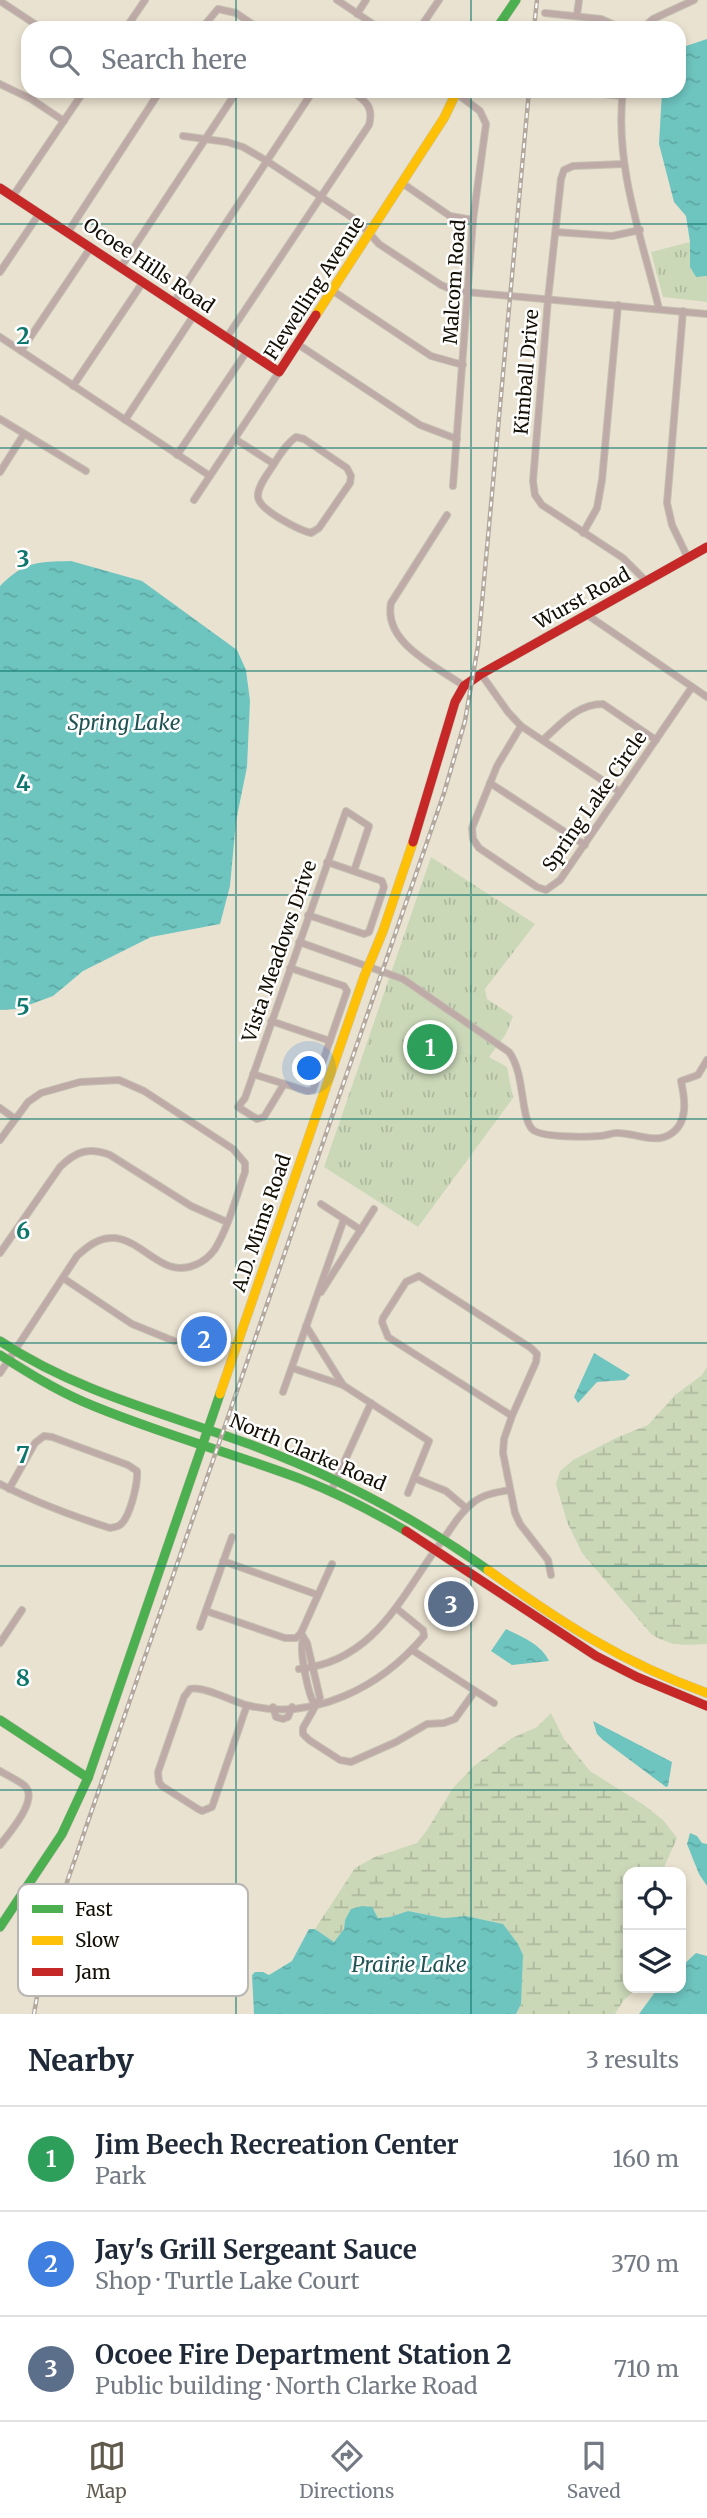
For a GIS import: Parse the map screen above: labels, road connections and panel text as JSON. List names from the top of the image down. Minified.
{"streets":{"street":["Ocoee Hills Road","Malcom Road","Flewelling Avenue","Kimball Drive","Wurst Road","Spring Lake Circle","Vista Meadows Drive","A.D. Mims Road","North Clarke Road"]},"crossings":[["Ocoee Hills Road","Flewelling Avenue"],["Kimball Drive","Wurst Road"],["A.D. Mims Road","North Clarke Road"]],"water":["Spring Lake","Prairie Lake"],"legend":["Fast","Slow","Jam"],"page":{"search":"Search here","pins":["1","2","3"],"heading":["Nearby","3 results"],"list":[{"mark":"1","name":"Jim Beech Recreation Center","note":"Park","value":"160 m"},{"mark":"2","name":"Jay's Grill Sergeant Sauce","note":"Shop · Turtle Lake Court","value":"370 m"},{"mark":"3","name":"Ocoee Fire Department Station 2","note":"Public building · North Clarke Road","value":"710 m"}],"nav":["Map","Directions","Saved"]},"grid":{"rows":["2","3","4","5","6","7","8"]}}
